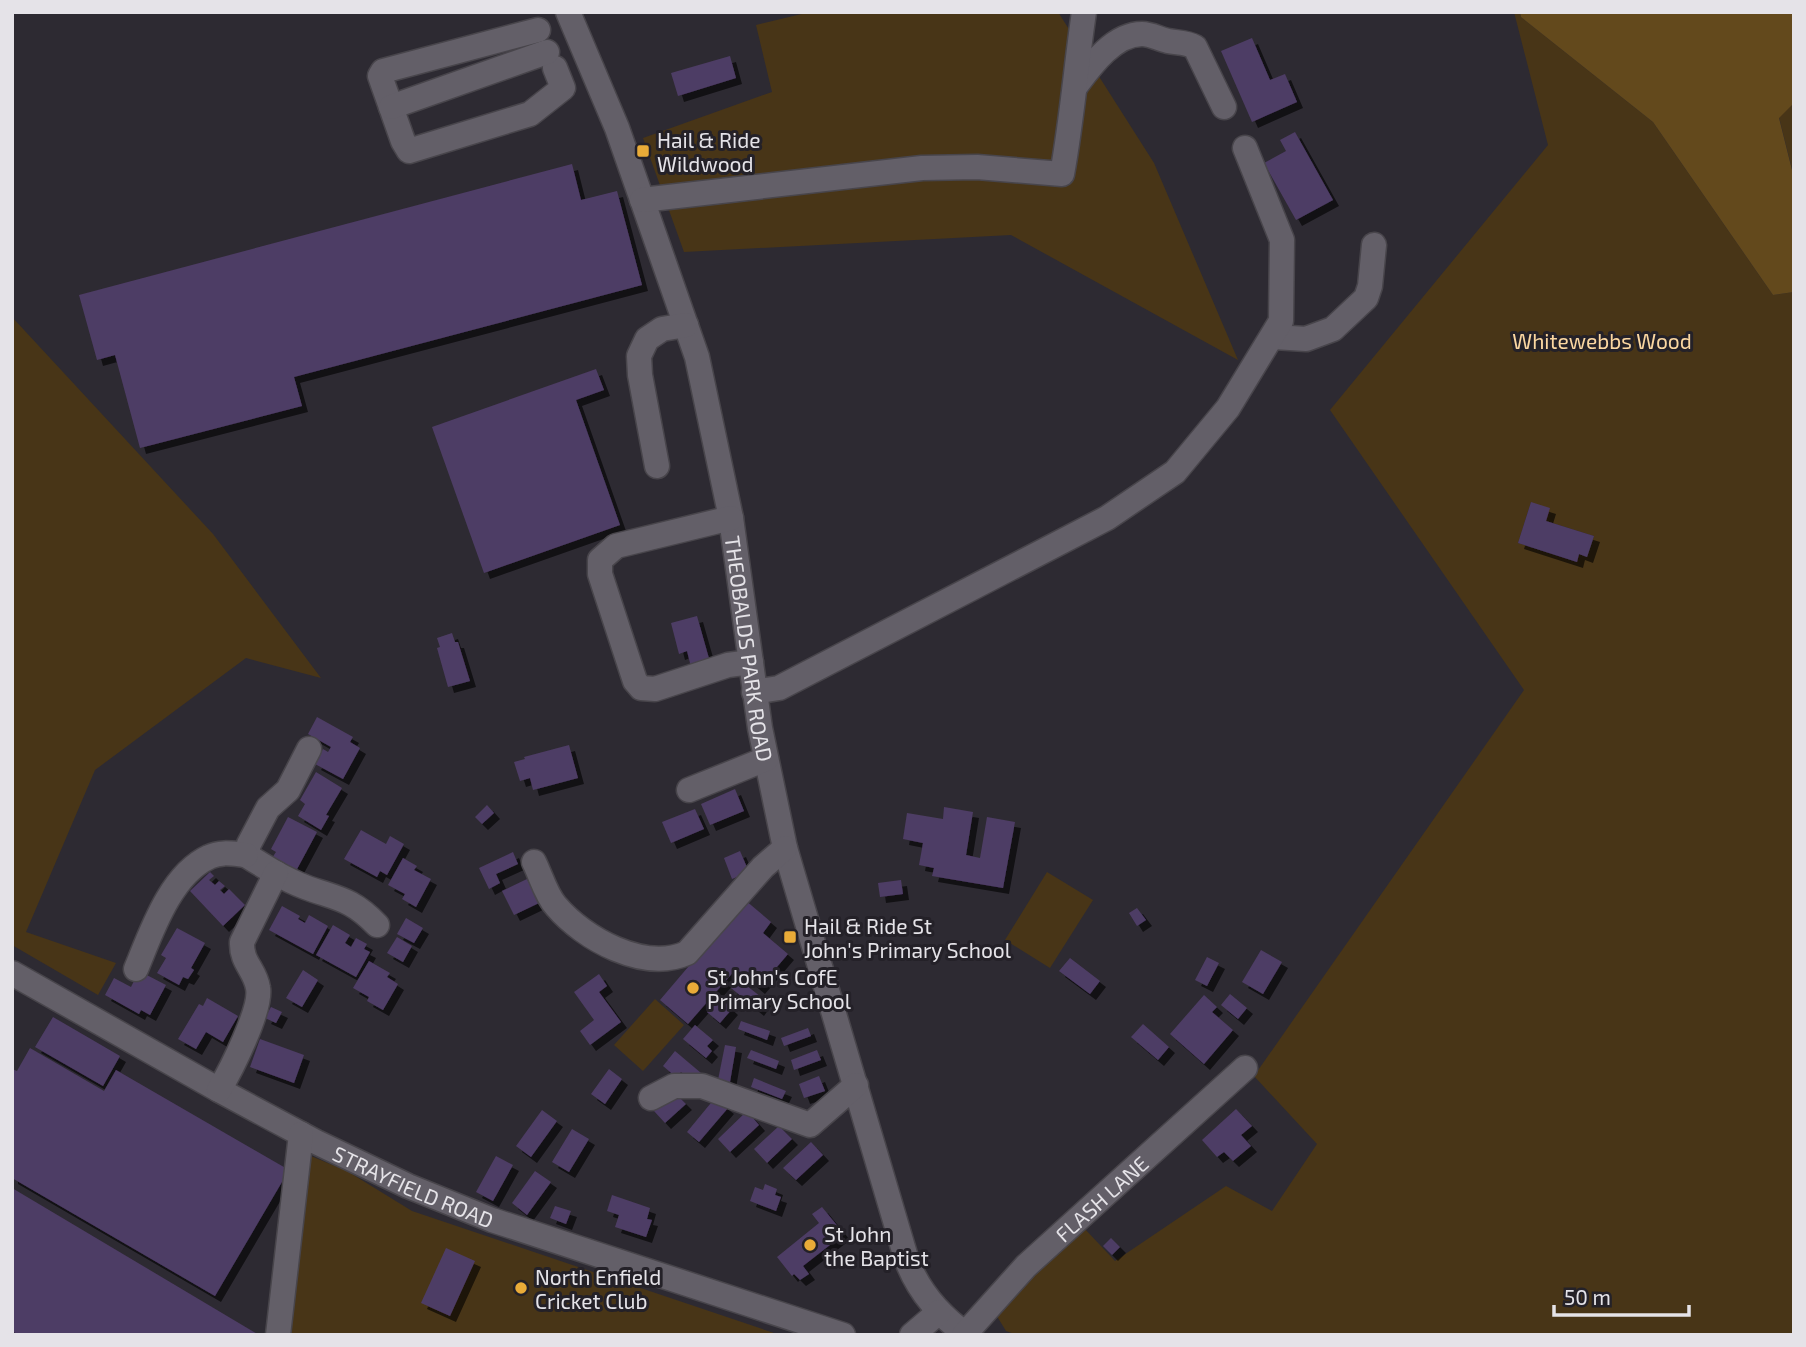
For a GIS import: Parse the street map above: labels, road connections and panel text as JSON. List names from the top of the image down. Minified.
{"streets":{"street":["THEOBALDS PARK ROAD","STRAYFIELD ROAD","FLASH LANE"]},"crossings":[["THEOBALDS PARK ROAD","FLASH LANE"]],"parks":["Whitewebbs Wood"],"places":{"transit":["Hail & Ride Wildwood","Hail & Ride St John's Primary School"],"other":["St John's CofE Primary School","St John the Baptist","North Enfield Cricket Club"]},"scale_bar":"50 m"}
